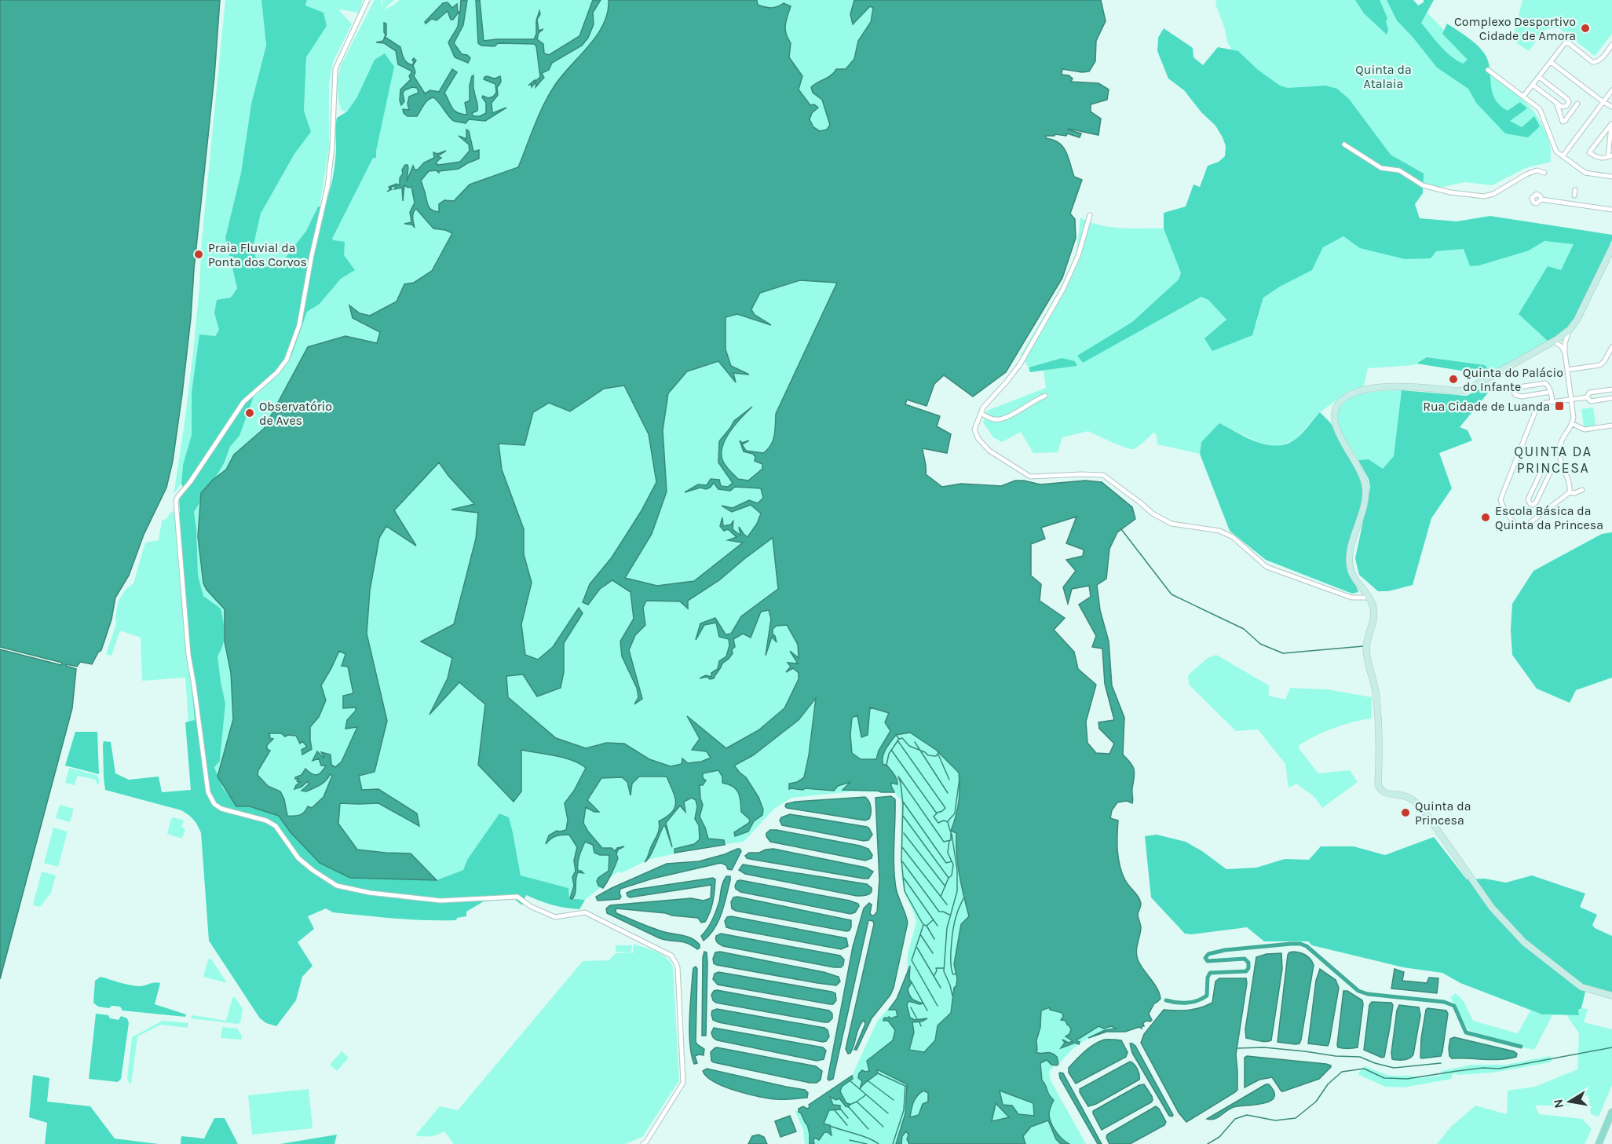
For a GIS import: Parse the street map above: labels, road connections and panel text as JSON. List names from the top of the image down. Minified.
{"districts":["QUINTA DA PRINCESA"],"parks":["Quinta da Atalaia"],"places":{"other":["Complexo Desportivo Cidade de Amora","Praia Fluvial da Ponta dos Corvos","Quinta do Palácio do Infante","Observatório de Aves","Escola Básica da Quinta da Princesa","Quinta da Princesa"],"transit":["Rua Cidade de Luanda"]},"north":"left"}
